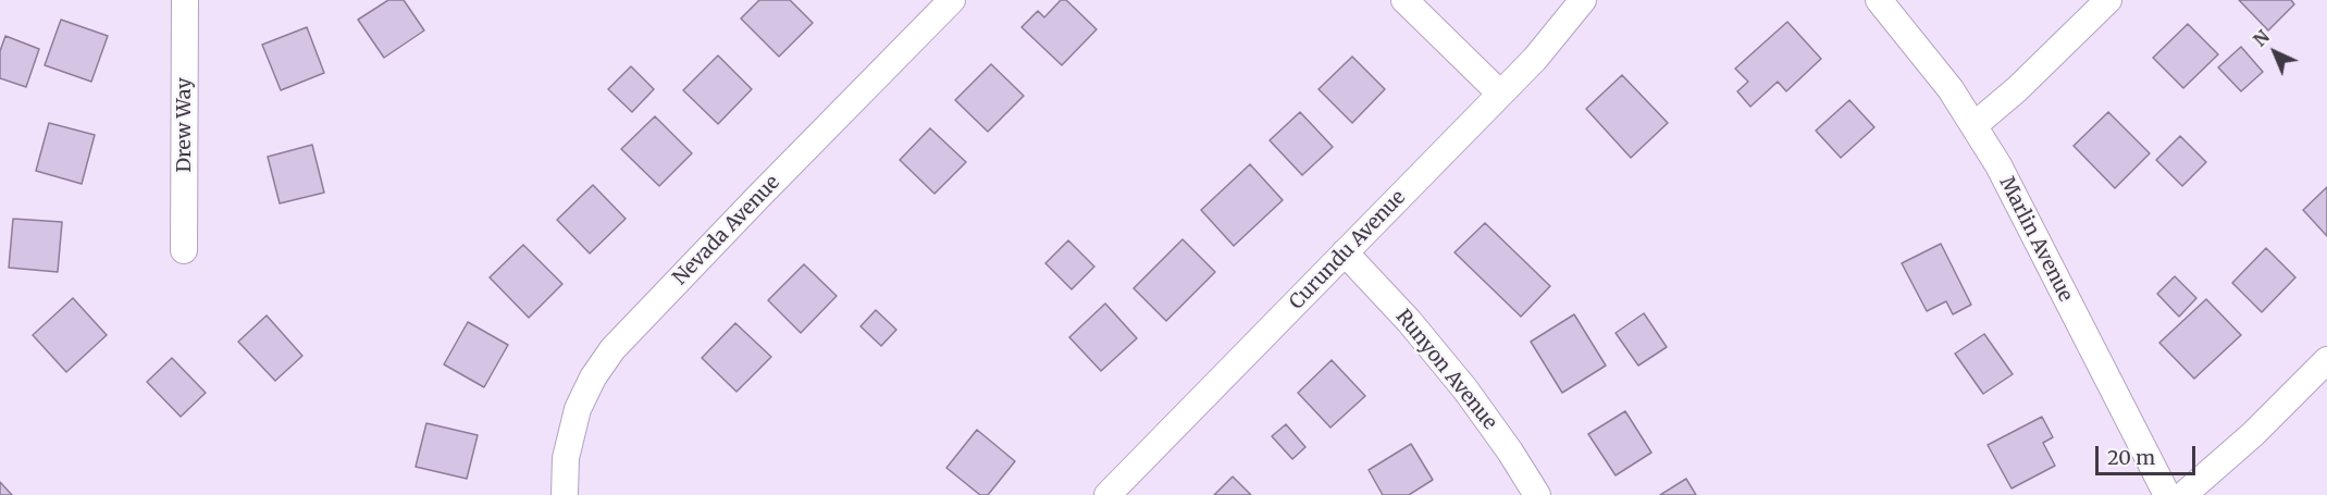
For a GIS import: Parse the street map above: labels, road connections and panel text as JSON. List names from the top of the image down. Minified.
{"streets":{"street":["Drew Way","Nevada Avenue","Marlin Avenue","Curundu Avenue","Runyon Avenue"]},"crossings":[["Curundu Avenue","Runyon Avenue"]],"scale_bar":"20 m","north":"top left"}
